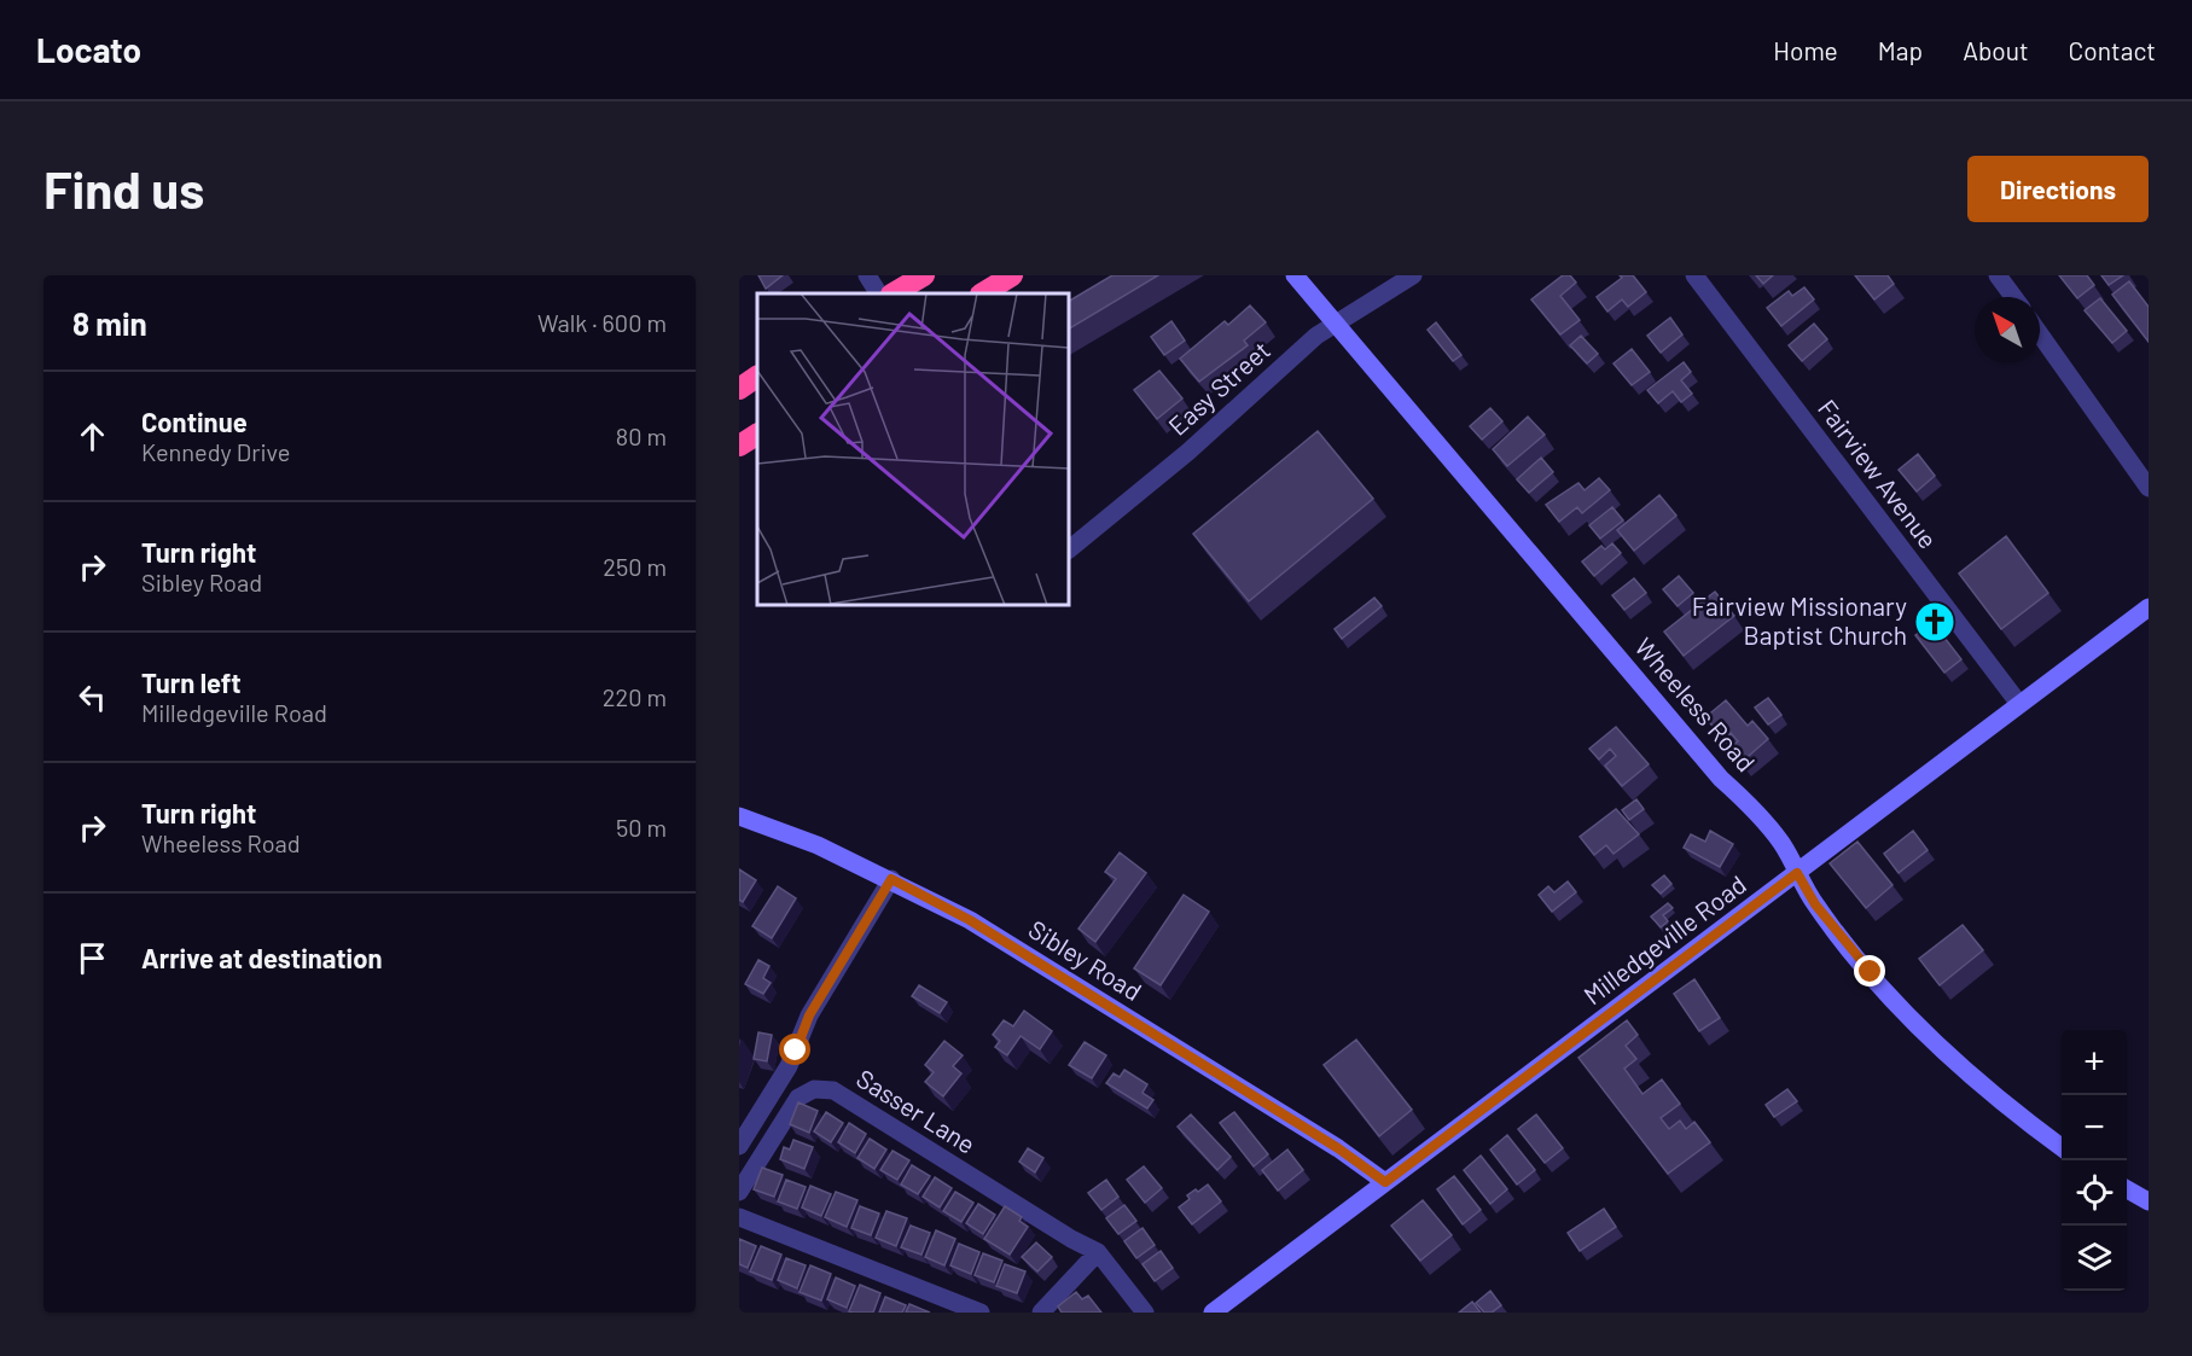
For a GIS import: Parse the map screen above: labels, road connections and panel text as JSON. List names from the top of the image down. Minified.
{"streets":{"street":["Easy Street","Fairview Avenue","Wheeless Road","Milledgeville Road","Sibley Road","Sasser Lane"]},"crossings":[["Easy Street","Wheeless Road"],["Fairview Avenue","Milledgeville Road"],["Wheeless Road","Milledgeville Road"],["Milledgeville Road","Sibley Road"]],"places":{"church":["Fairview Missionary Baptist Church"]},"north":"top left","page":{"header":"Locato","nav":["Home","Map","About","Contact"],"buttons":"Directions","title":"Find us","heading":["8 min","Walk · 600 m"],"list":[["Continue","Kennedy Drive","80 m"],["Turn right","Sibley Road","250 m"],["Turn left","Milledgeville Road","220 m"],["Turn right","Wheeless Road","50 m"],"Arrive at destination"],"map_buttons":["+","−"]}}
